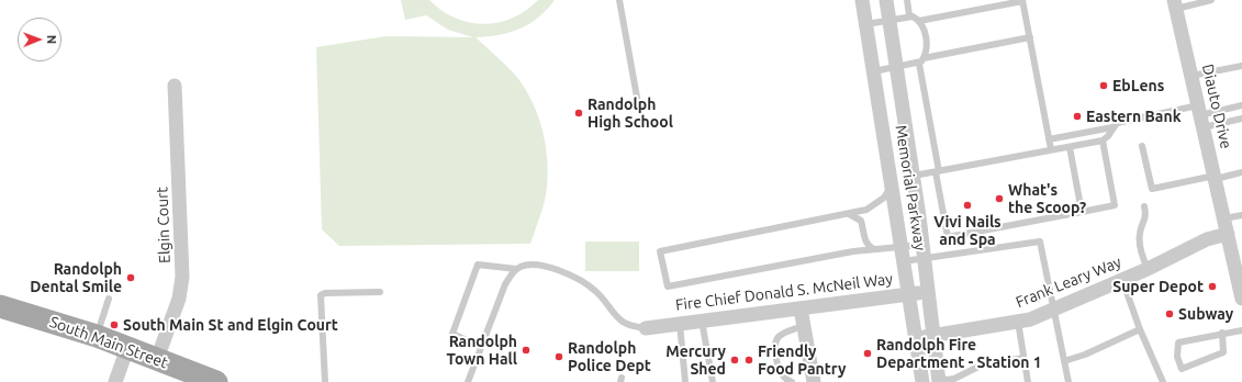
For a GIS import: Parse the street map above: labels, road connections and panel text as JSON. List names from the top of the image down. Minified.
{"streets":{"main road":["South Main Street"],"street":["Diauto Drive","Memorial Parkway","Elgin Court","Frank Leary Way","Fire Chief Donald S. McNeil Way"]},"crossings":[["Diauto Drive","Frank Leary Way"],["Memorial Parkway","Frank Leary Way"],["Memorial Parkway","Fire Chief Donald S. McNeil Way"],["Elgin Court","South Main Street"]],"places":["EbLens","Randolph High School","Eastern Bank","What's the Scoop?","Vivi Nails and Spa","Randolph Dental Smile","Super Depot","Subway","South Main St and Elgin Court","Randolph Town Hall","Randolph Fire Department - Station 1","Randolph Police Dept","Mercury Shed","Friendly Food Pantry"],"north":"right"}
